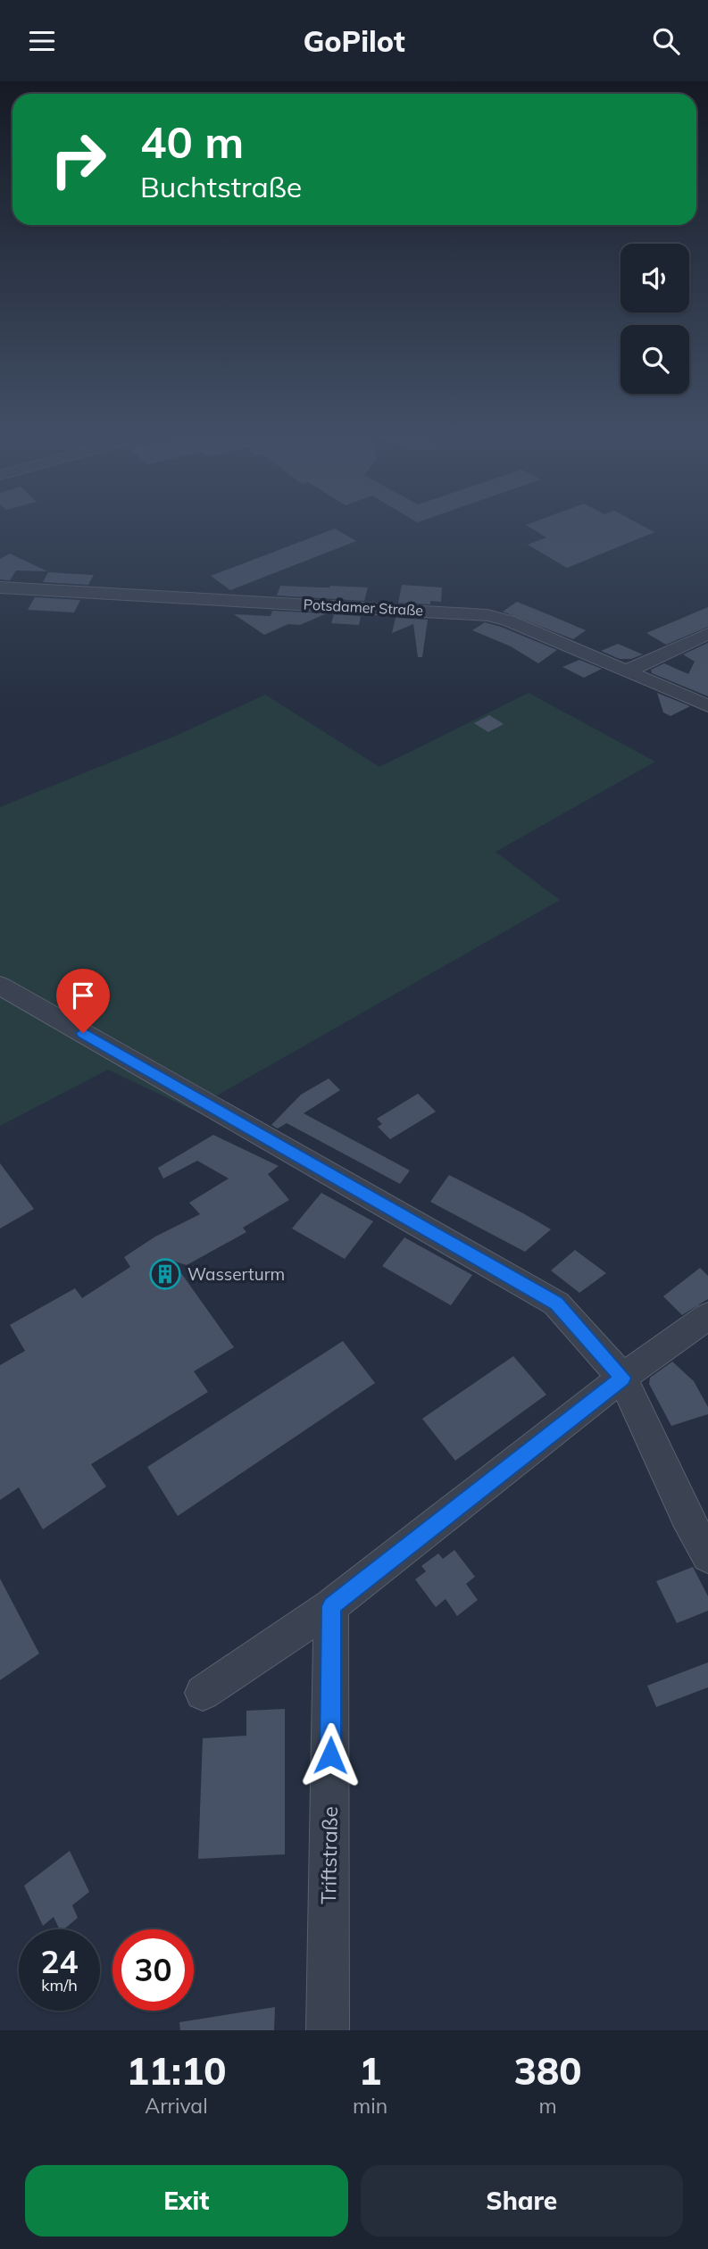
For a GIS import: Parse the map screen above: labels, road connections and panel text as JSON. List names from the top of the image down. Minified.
{"streets":{"street":["Potsdamer Straße","Triftstraße"]},"places":{"building":["Wasserturm"]},"page":{"header":"GoPilot","turn":["40 m","Buchtstraße"],"speed":"24 km/h","limit":"30","eta":["11:10","Arrival","1","min","380","m"],"buttons":["Exit","Share"]}}
